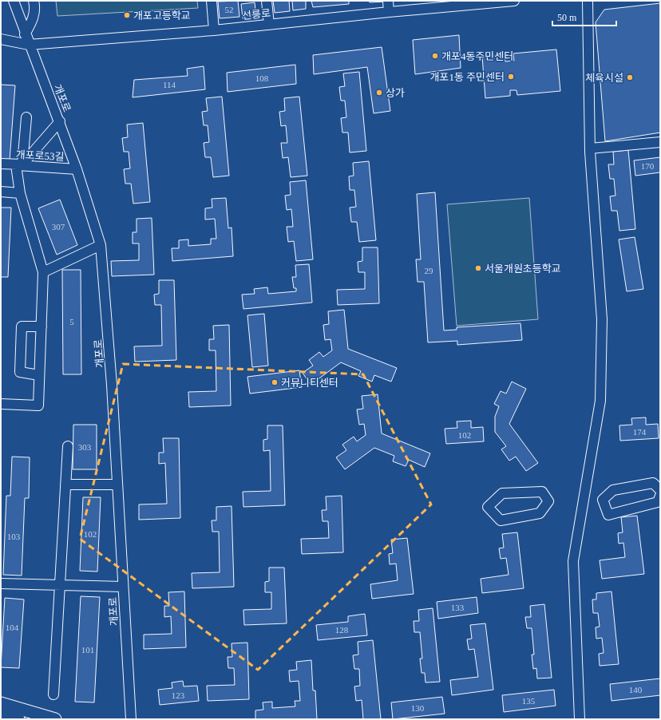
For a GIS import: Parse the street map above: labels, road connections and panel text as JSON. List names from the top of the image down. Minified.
{"streets":{"street":["선릉로","개포로","개포로53길"]},"crossings":[["선릉로","개포로"],["개포로","개포로53길"]],"places":["개포고등학교","개포4동주민센터","개포1동 주민센터","체육시설","상가","서울개원초등학교","커뮤니티센터"],"house_numbers":["52","108","114","170","307","29","5","174","102","303","102","103","133","104","128","101","140","123","135","130"],"scale_bar":"50 m"}
